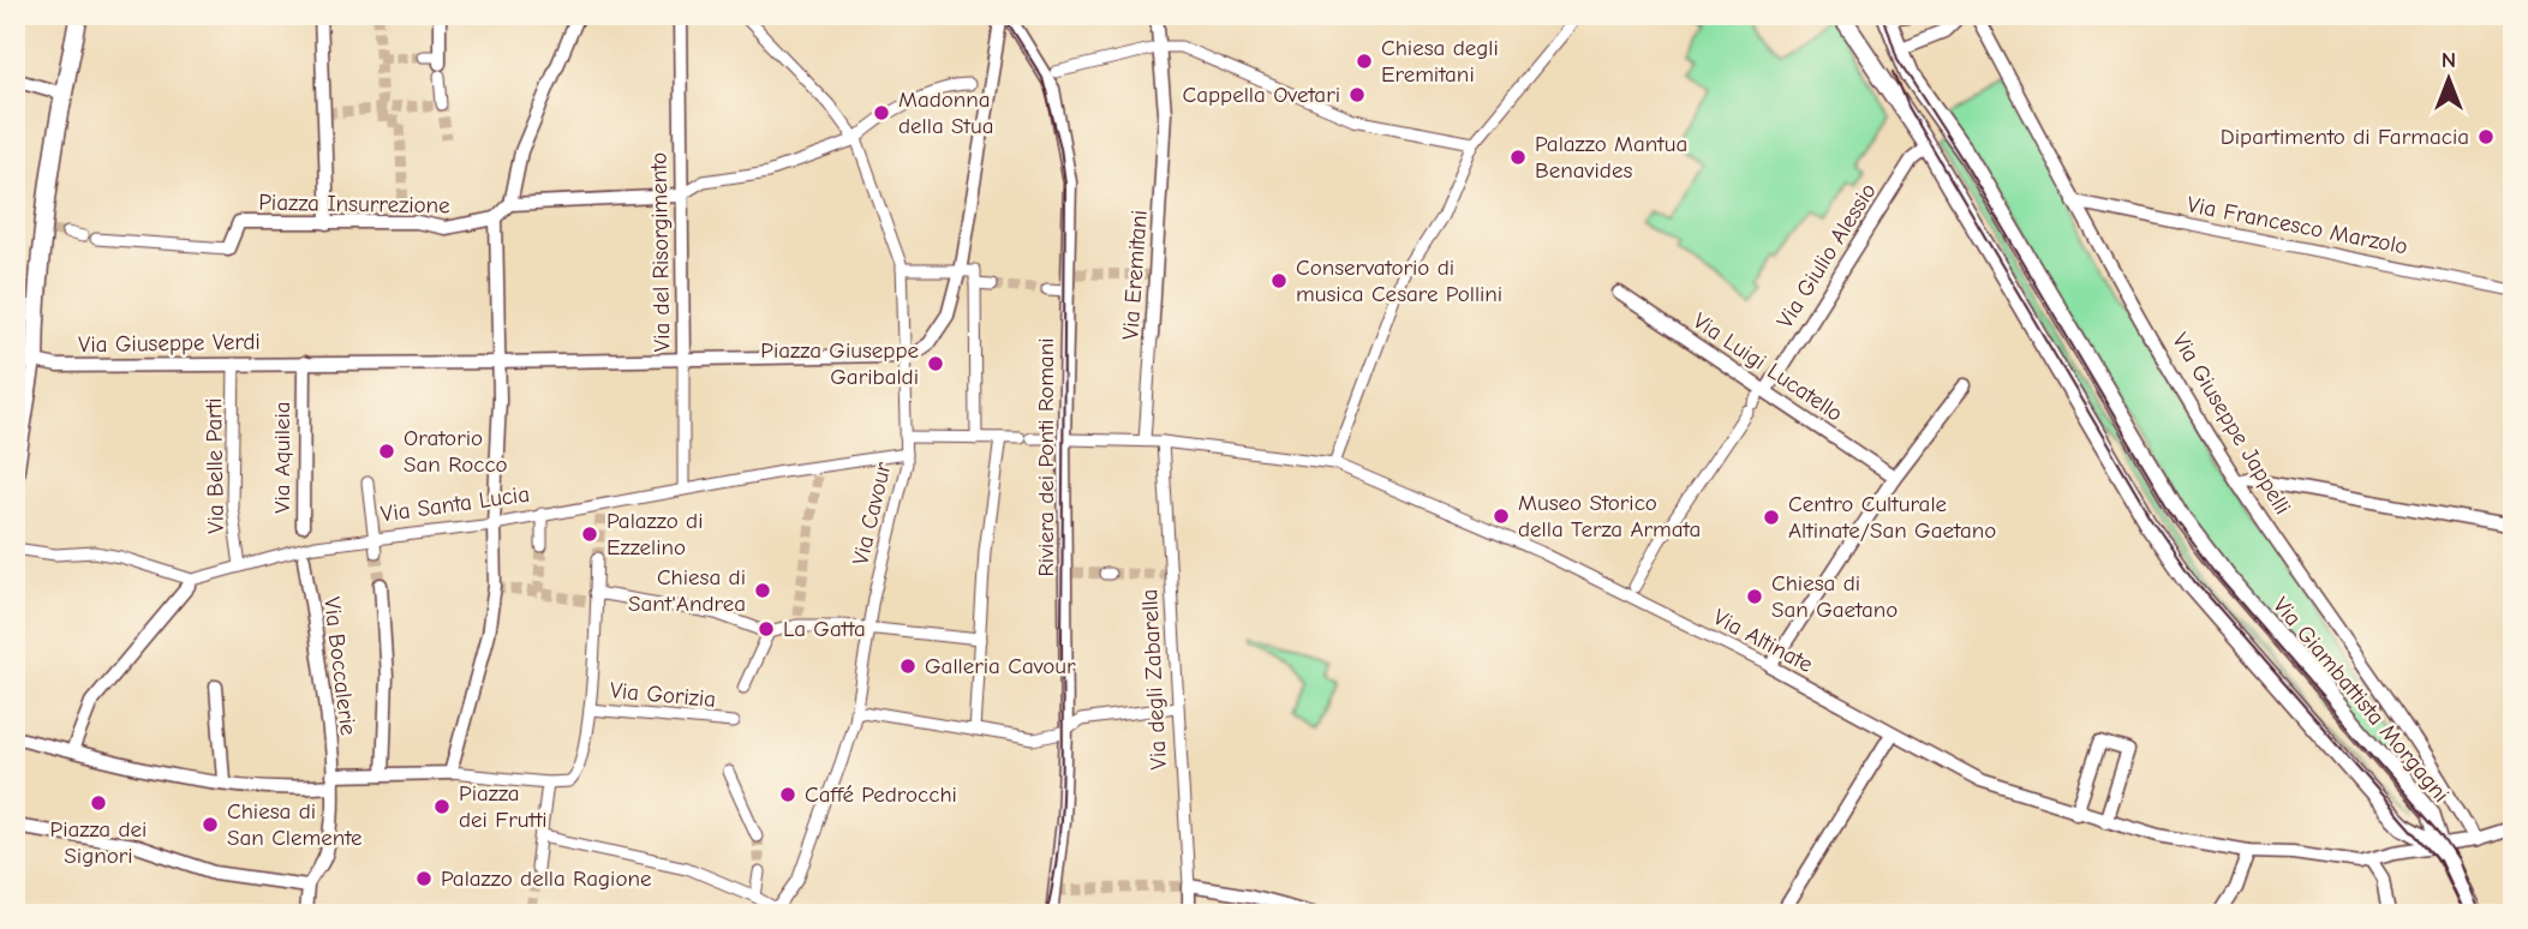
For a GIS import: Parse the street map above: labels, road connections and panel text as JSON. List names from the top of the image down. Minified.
{"streets":{"street":["Piazza Insurrezione","Via Francesco Marzolo","Via del Risorgimento","Via Giulio Alessio","Via Eremitani","Via Giuseppe Verdi","Via Luigi Lucatello","Via Giuseppe Jappelli","Via Aquileia","Riviera dei Ponti Romani","Via Belle Parti","Via Santa Lucia","Via Cavour","Via Altinate","Via Boccalerie","Via degli Zabarella","Via Gorizia","Via Giambattista Morgagni"]},"crossings":[["Via Francesco Marzolo","Via Giuseppe Jappelli"],["Via del Risorgimento","Via Giuseppe Verdi"],["Via del Risorgimento","Via Santa Lucia"],["Via Giulio Alessio","Via Luigi Lucatello"],["Via Giulio Alessio","Via Giambattista Morgagni"],["Via Eremitani","Via Altinate"],["Via Giuseppe Verdi","Via Aquileia"],["Via Giuseppe Verdi","Via Belle Parti"],["Via Giuseppe Jappelli","Via Altinate"],["Via Aquileia","Via Santa Lucia"],["Via Aquileia","Via Boccalerie"],["Via Belle Parti","Via Santa Lucia"],["Via Santa Lucia","Via Cavour"],["Via Santa Lucia","Via Boccalerie"],["Via Altinate","Via degli Zabarella"],["Via Altinate","Via Giambattista Morgagni"]],"places":["Chiesa degli Eremitani","Cappella Ovetari","Madonna della Stua","Dipartimento di Farmacia","Palazzo Mantua Benavides","Conservatorio di musica Cesare Pollini","Piazza Giuseppe Garibaldi","Oratorio San Rocco","Museo Storico della Terza Armata","Centro Culturale Altinate/San Gaetano","Palazzo di Ezzelino","Chiesa di Sant'Andrea","Chiesa di San Gaetano","La Gatta","Galleria Cavour","Caffé Pedrocchi","Piazza dei Signori","Piazza dei Frutti","Chiesa di San Clemente","Palazzo della Ragione"],"north":"top"}
